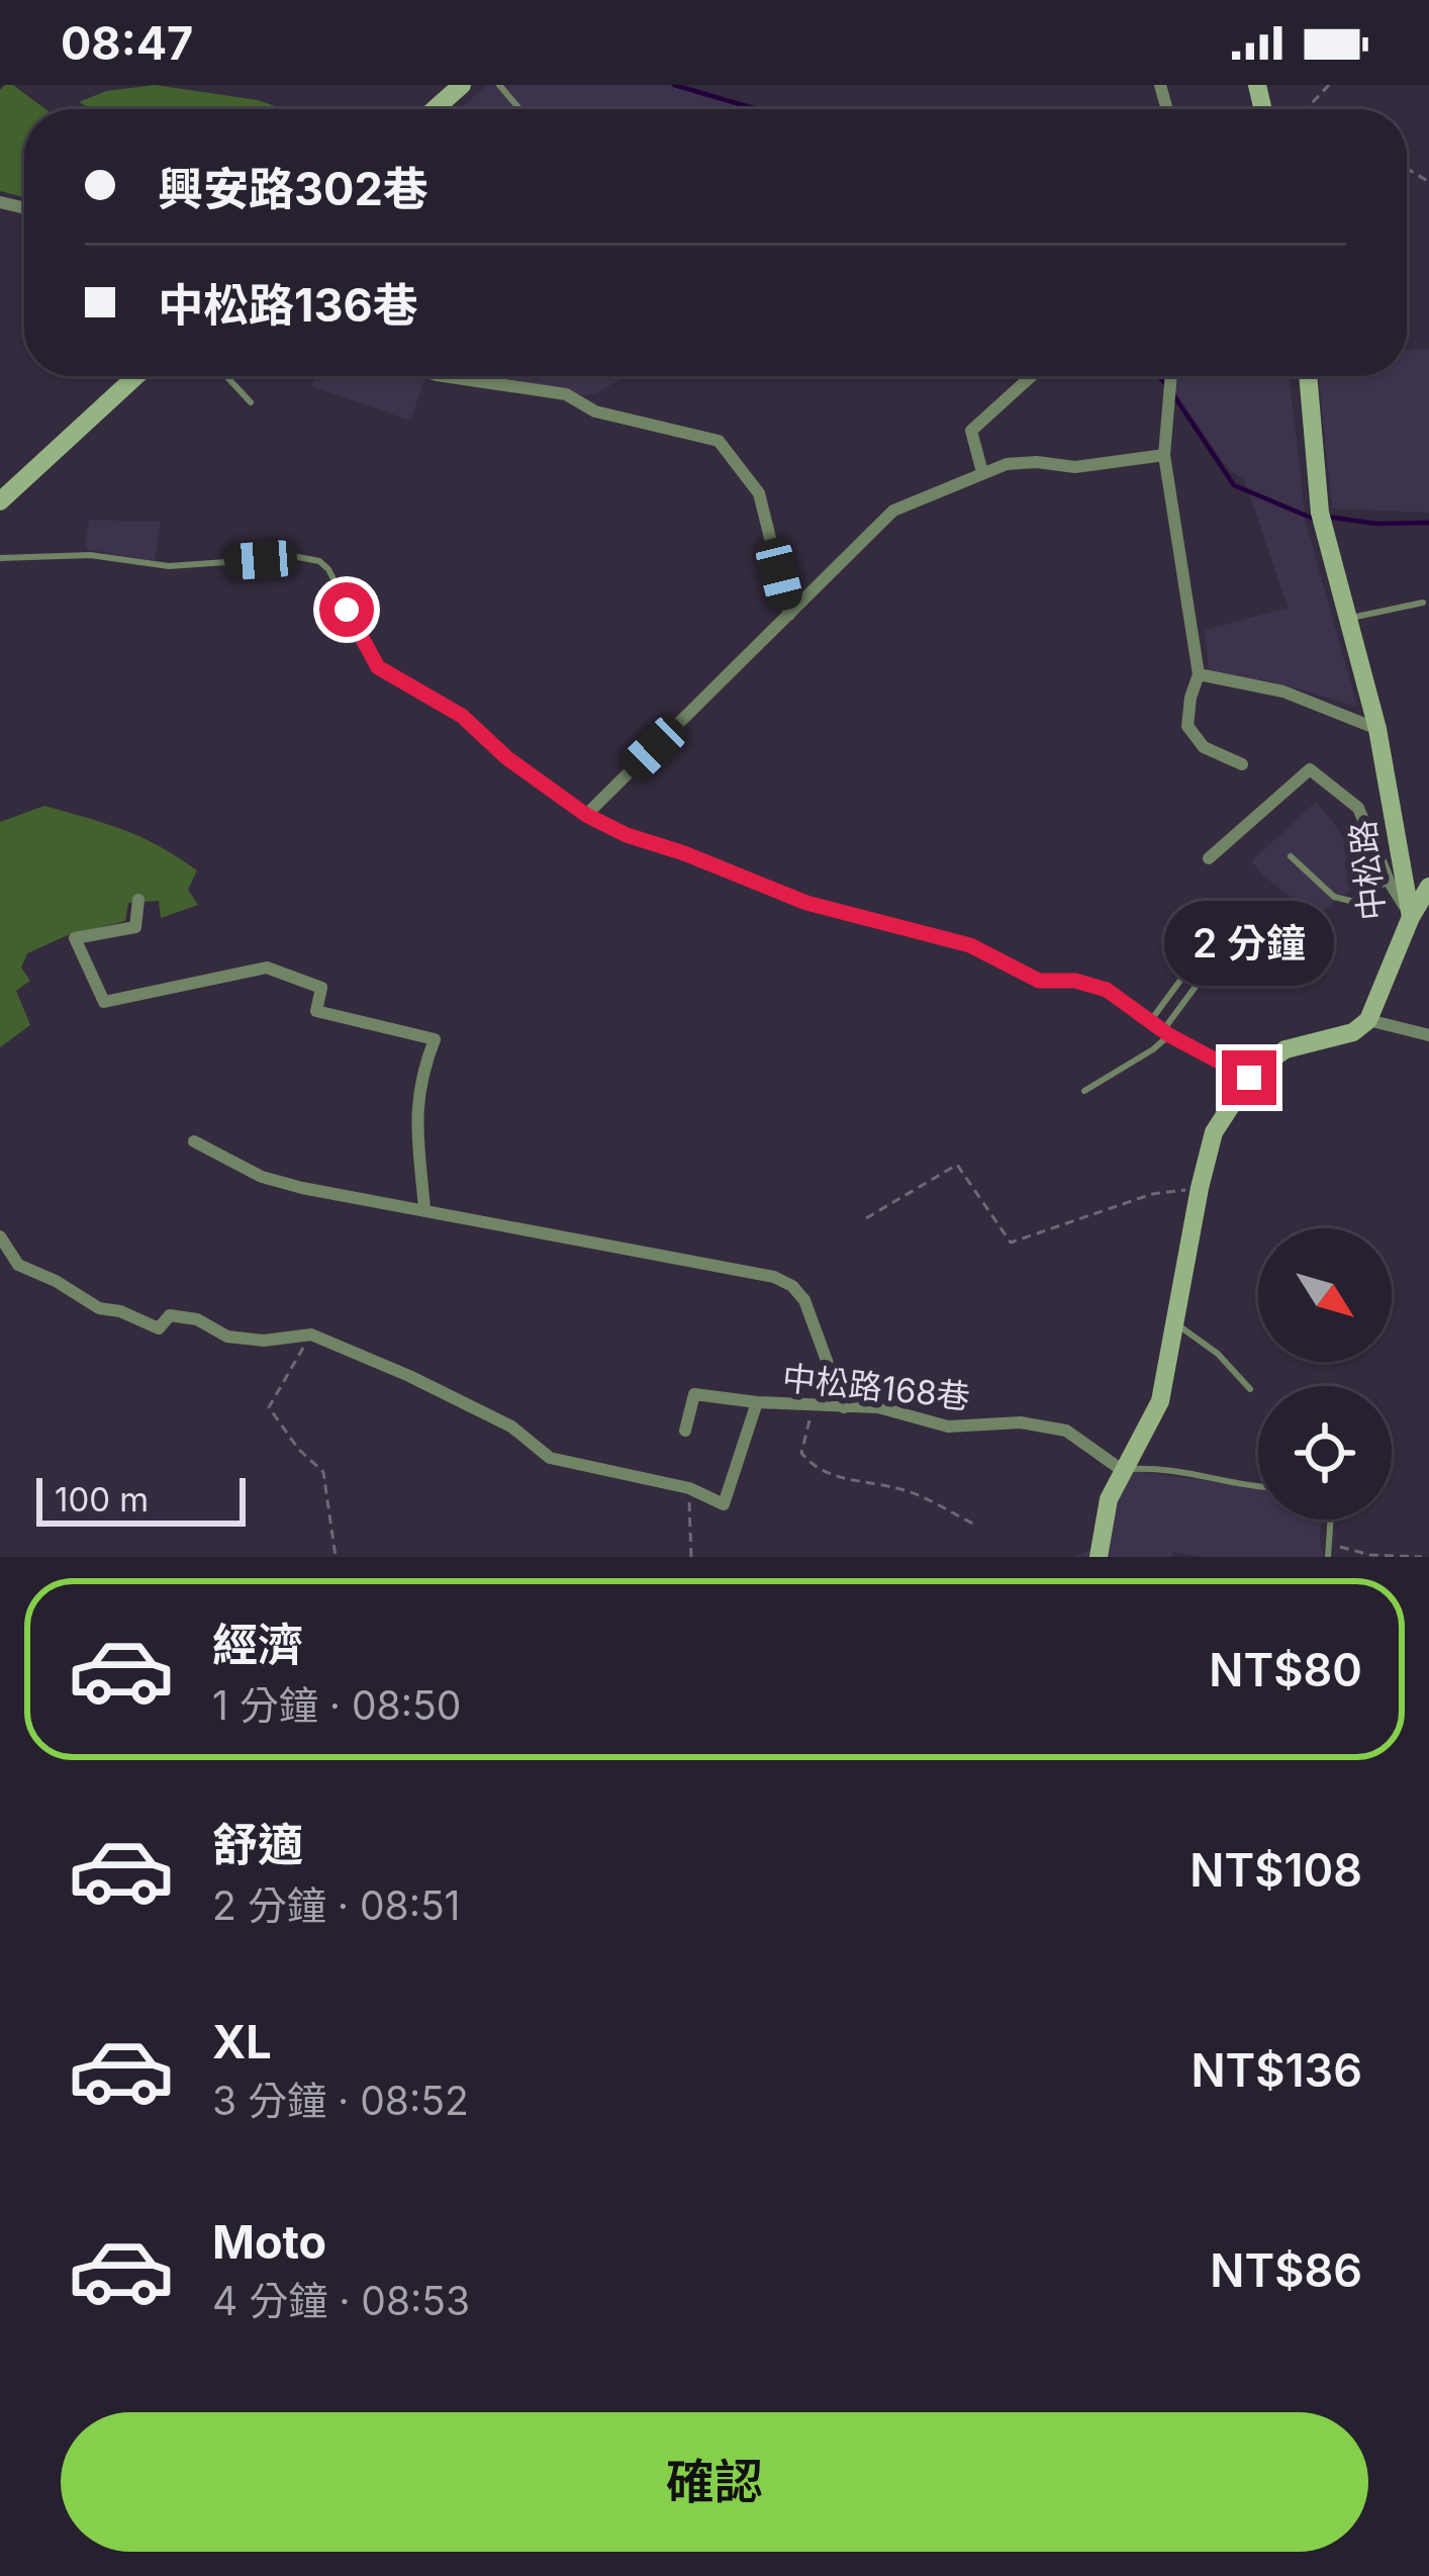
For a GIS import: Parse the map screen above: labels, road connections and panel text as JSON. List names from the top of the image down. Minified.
{"streets":{"street":["中松路","中松路168巷"]},"scale_bar":"100 m","north":"bottom right","page":{"status":"08:47","banner":["興安路302巷","中松路136巷"],"bubble":"2 分鐘","scale":"100 m","list":[{"name":"經濟","note":"1 分鐘 · 08:50","value":"NT$80"},{"name":"舒適","note":"2 分鐘 · 08:51","value":"NT$108"},{"name":"XL","note":"3 分鐘 · 08:52","value":"NT$136"},{"name":"Moto","note":"4 分鐘 · 08:53","value":"NT$86"}],"buttons":"確認"}}
